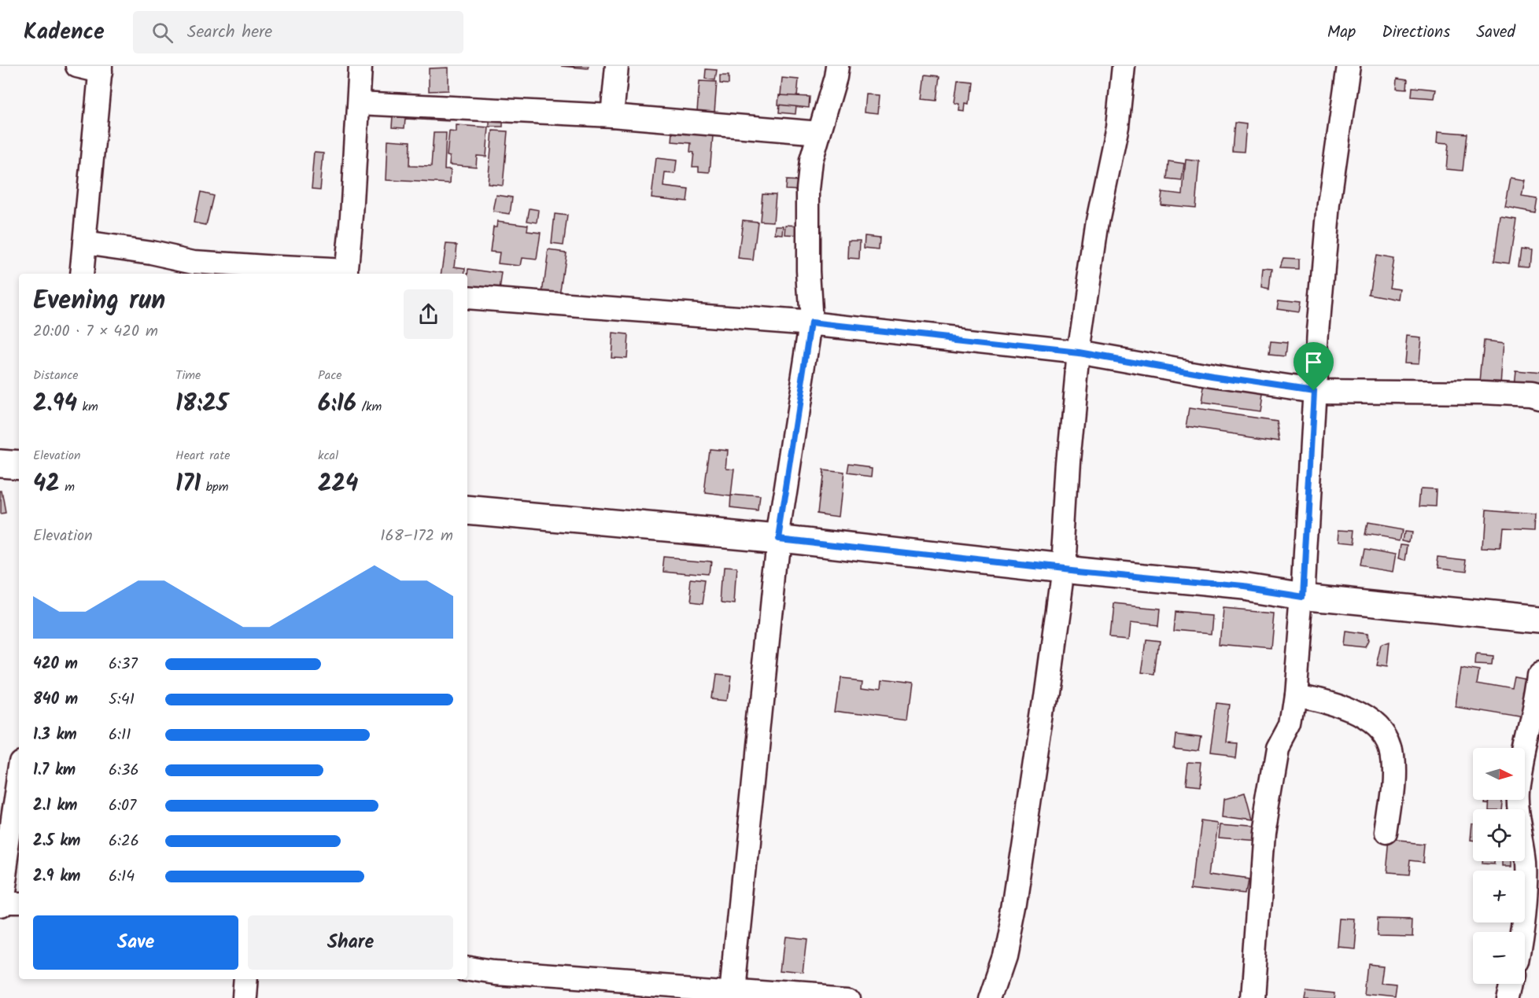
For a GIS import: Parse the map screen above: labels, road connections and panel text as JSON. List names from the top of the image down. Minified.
{"north":"right","page":{"header":"Kadence","search":"Search here","nav":["Map","Directions","Saved"],"heading":["Evening run","20:00 · 7 × 420 m"],"stats":[["Distance","2.94 km"],["Time","18:25"],["Pace","6:16 /km"],["Elevation","42 m"],["Heart rate","171 bpm"],["kcal","224"]],"chart":["Elevation","168–172 m"],"list":[{"name":"420 m","note":"6:37"},{"name":"840 m","note":"5:41"},{"name":"1.3 km","note":"6:11"},{"name":"1.7 km","note":"6:36"},{"name":"2.1 km","note":"6:07"},{"name":"2.5 km","note":"6:26"},{"name":"2.9 km","note":"6:14"}],"map_buttons":["+","−"],"buttons":["Save","Share"]}}
